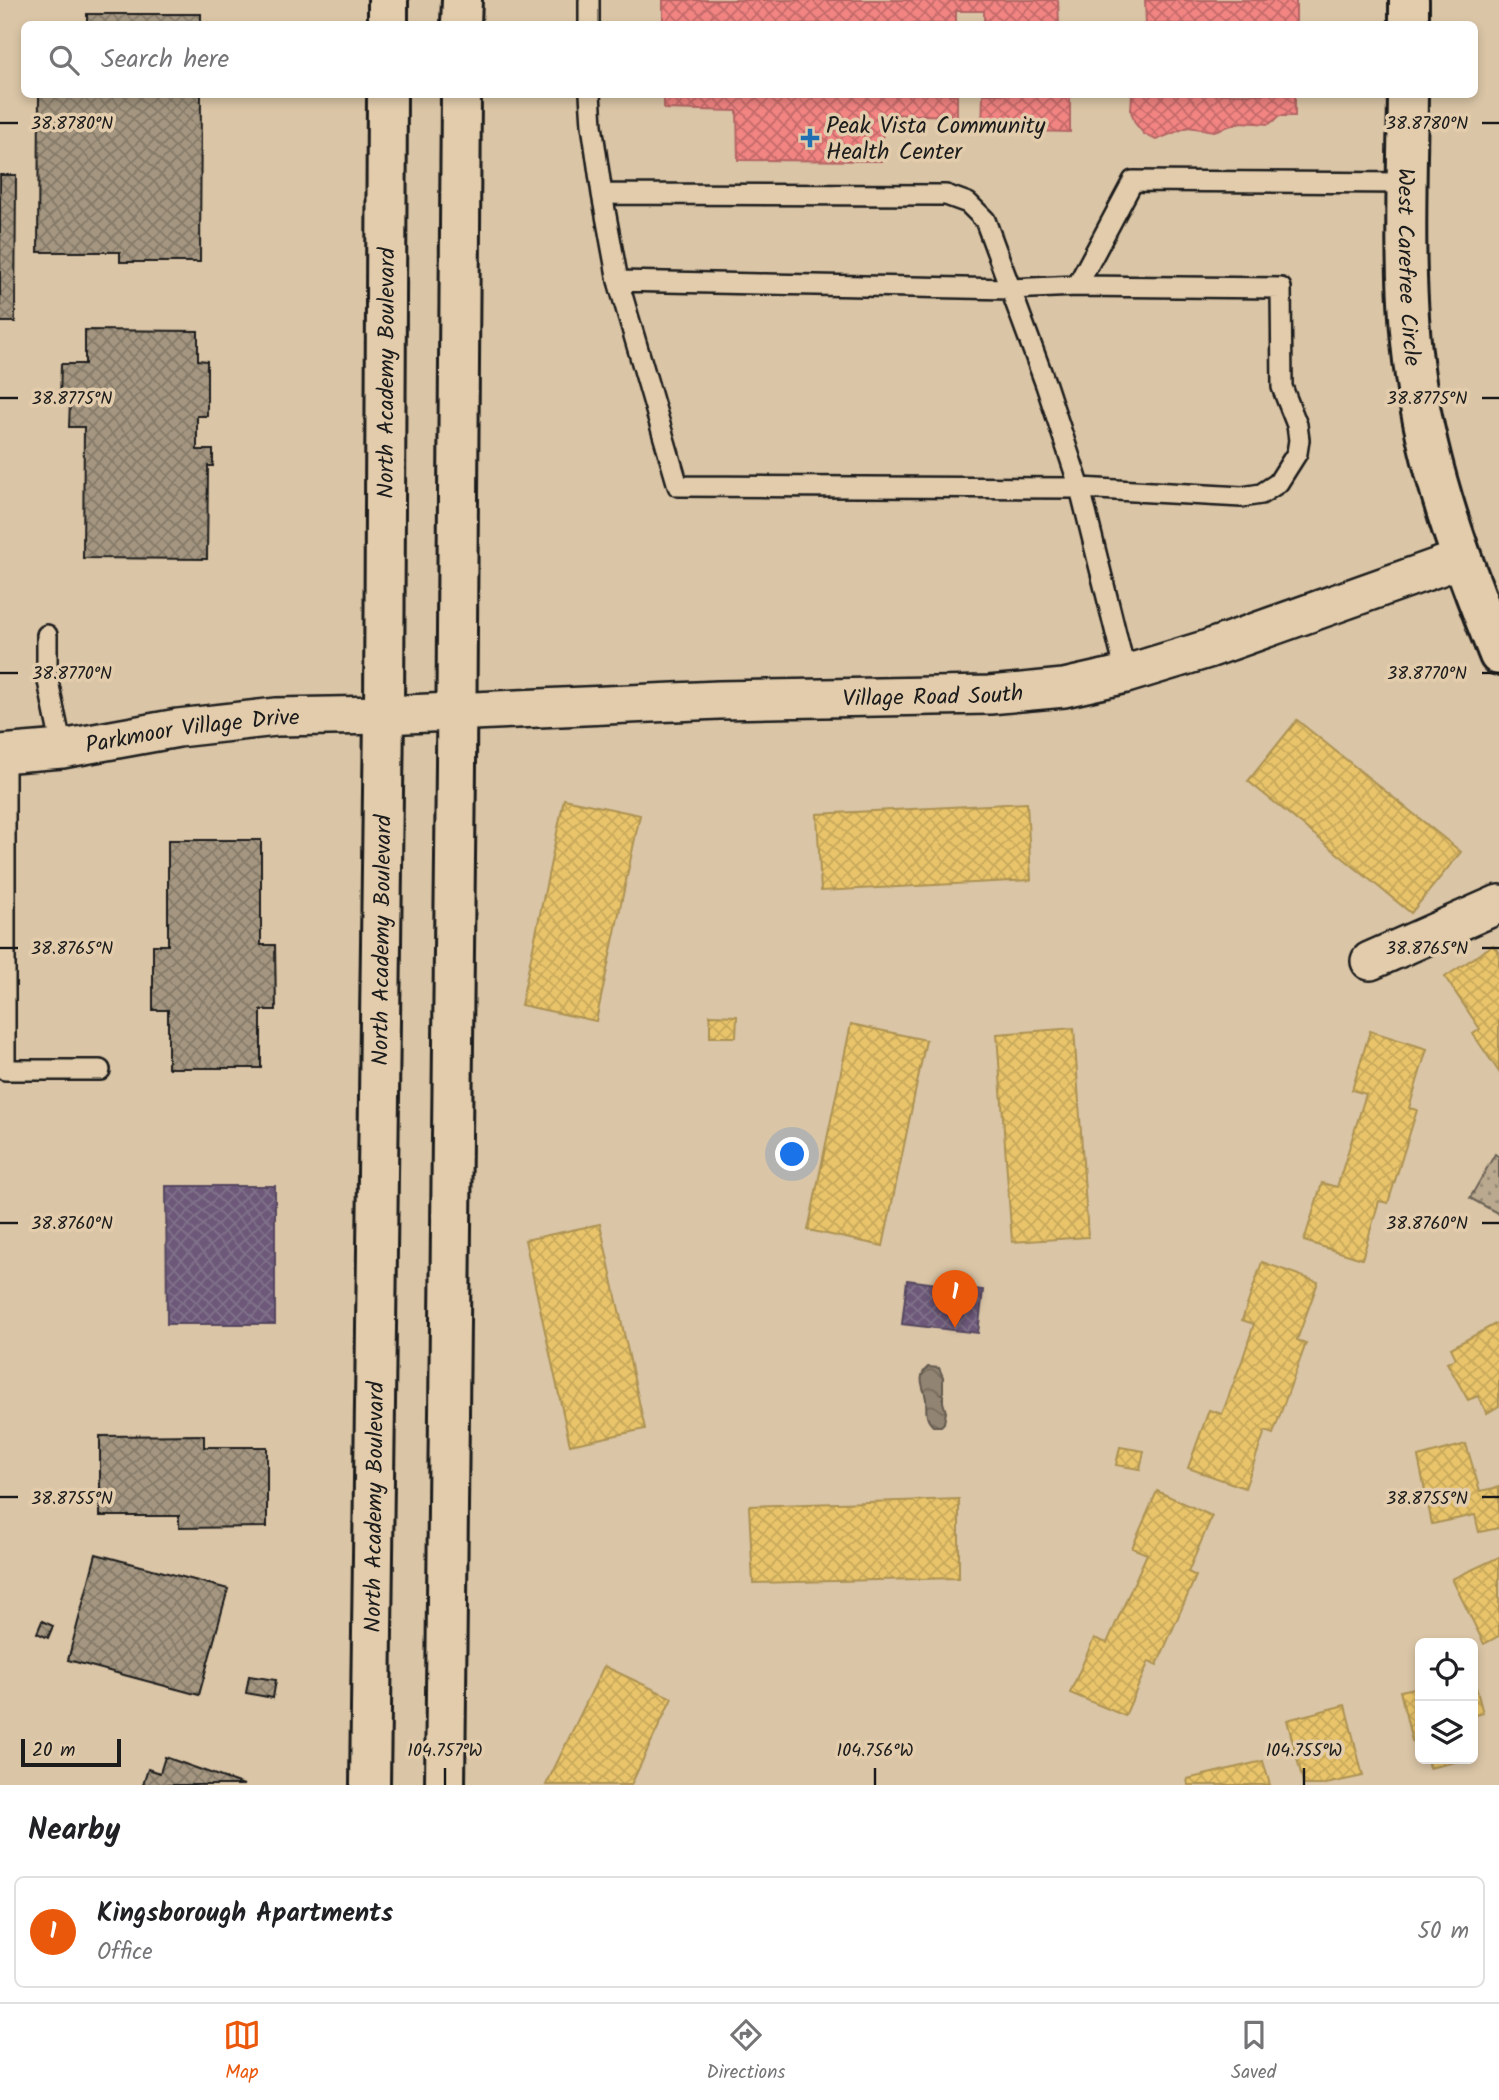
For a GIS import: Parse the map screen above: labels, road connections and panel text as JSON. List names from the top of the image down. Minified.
{"streets":{"main road":["West Carefree Circle","North Academy Boulevard"],"street":["Village Road South","Parkmoor Village Drive"]},"crossings":[["West Carefree Circle","Village Road South"],["North Academy Boulevard","Village Road South"],["North Academy Boulevard","Parkmoor Village Drive"],["Village Road South","Parkmoor Village Drive"]],"places":{"health":["Peak Vista Community Health Center"]},"scale_bar":"20 m","page":{"search":"Search here","pins":"1","scale":"20 m","heading":"Nearby","list":[{"mark":"1","name":"Kingsborough Apartments","note":"Office","value":"50 m"}],"nav":["Map","Directions","Saved"]},"coordinates":["38.8780°N","38.8775°N","38.8770°N","38.8765°N","38.8760°N","38.8755°N","104.757°W","104.756°W","104.755°W"]}
